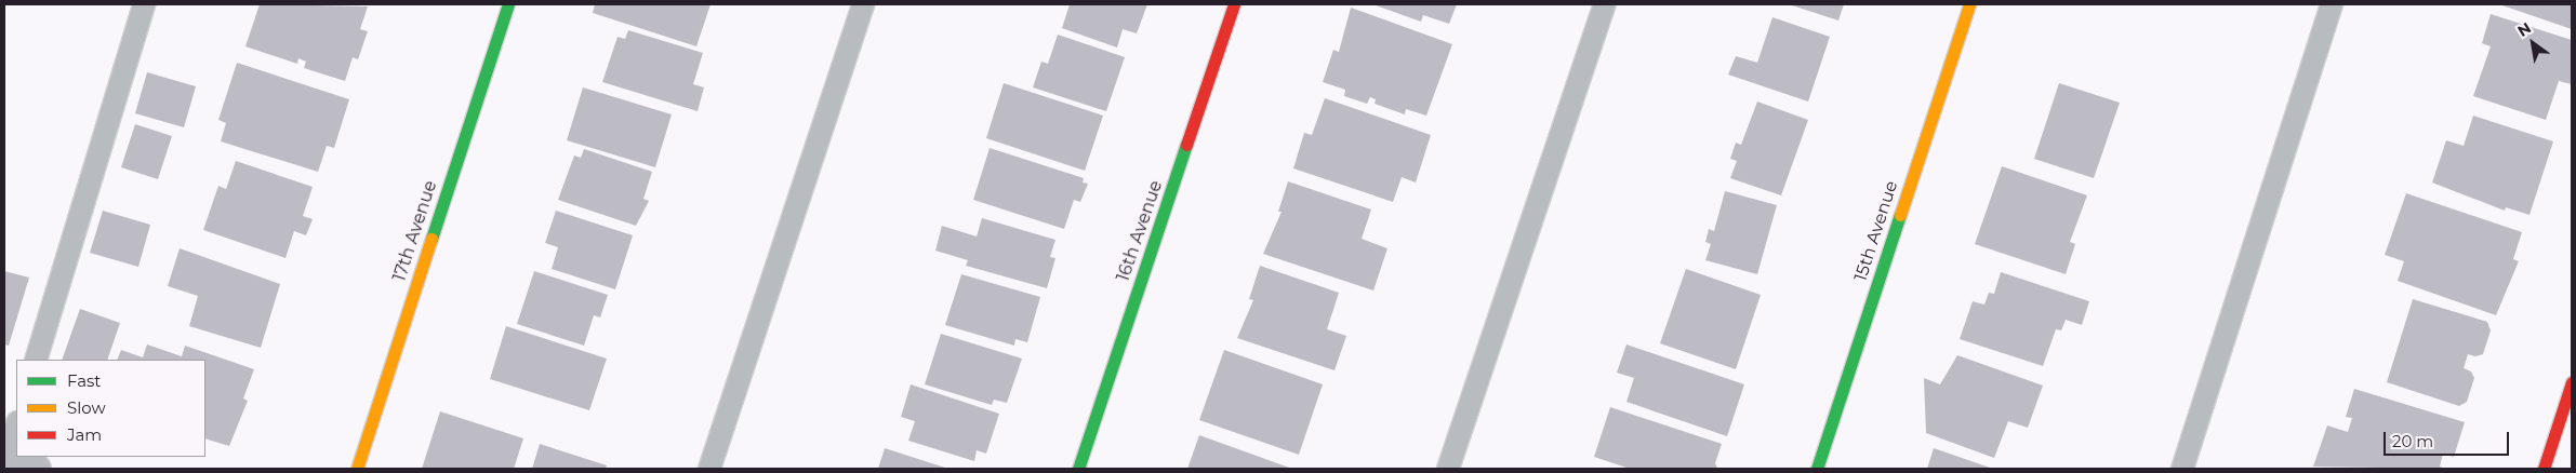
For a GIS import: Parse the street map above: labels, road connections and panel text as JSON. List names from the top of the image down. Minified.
{"streets":{"street":["17th Avenue","16th Avenue","15th Avenue"]},"legend":["Fast","Slow","Jam"],"scale_bar":"20 m","north":"top left"}
